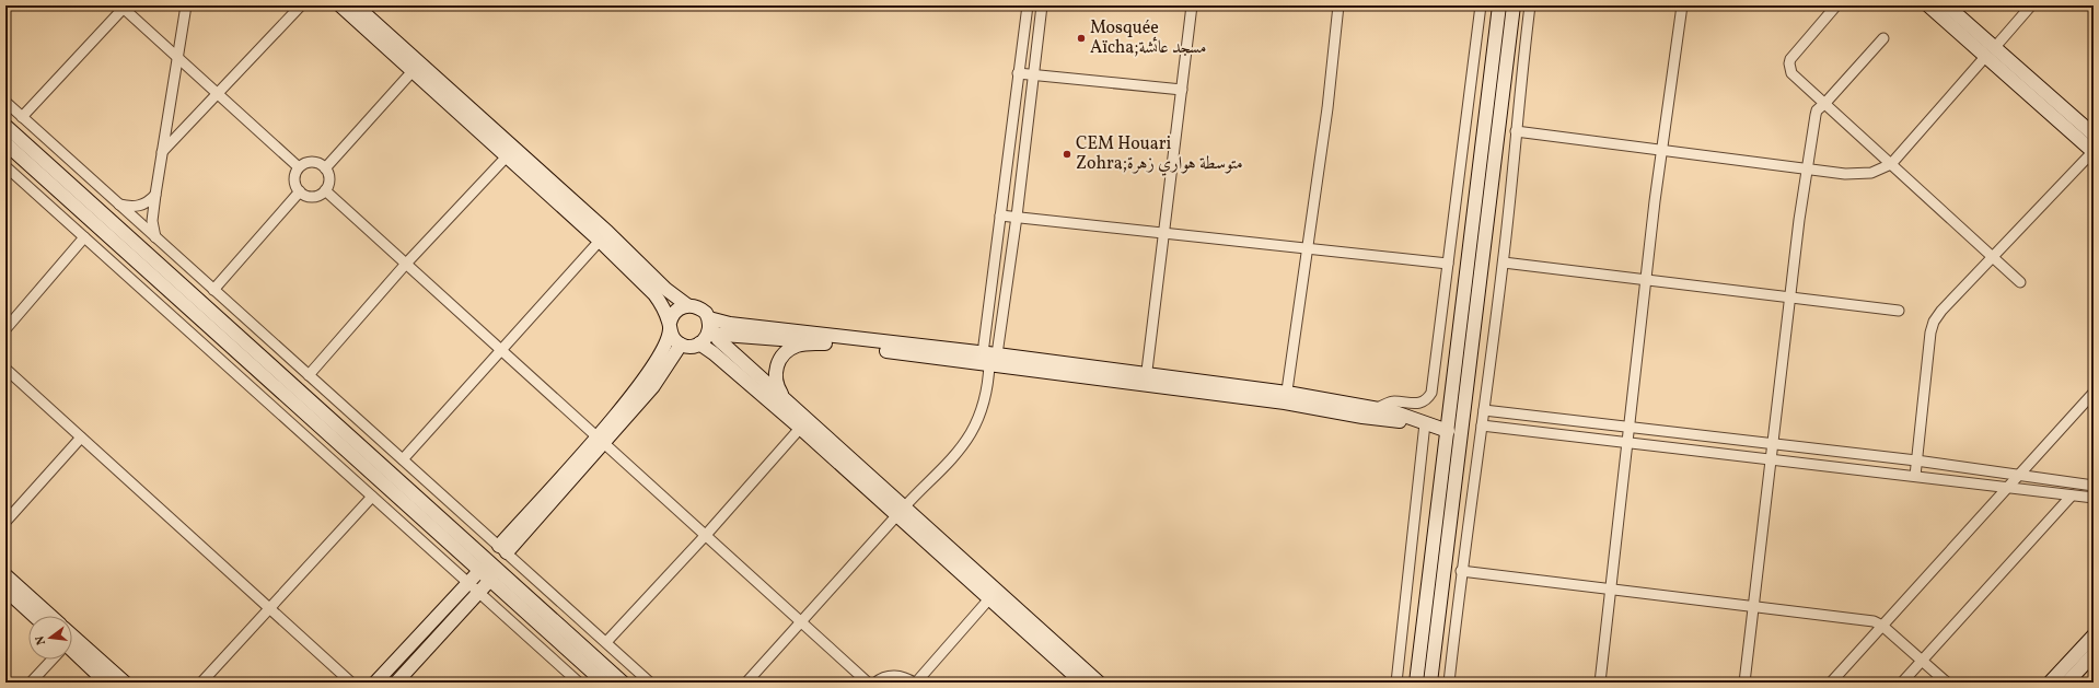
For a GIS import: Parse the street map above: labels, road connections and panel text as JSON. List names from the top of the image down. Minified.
{"places":["Mosquée Aïcha;مسجد عائشة","CEM Houari Zohra;متوسطة هواري زهرة"],"north":"left"}
